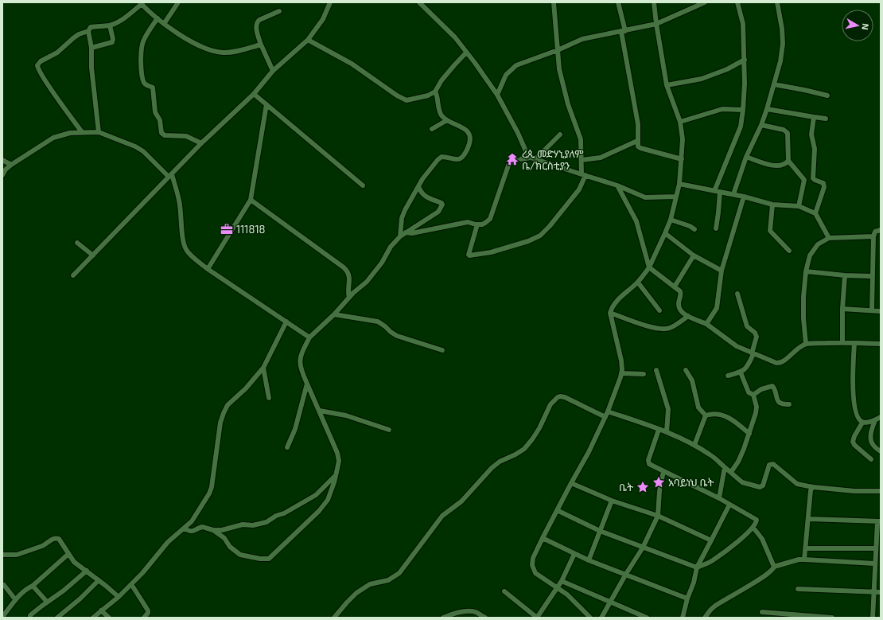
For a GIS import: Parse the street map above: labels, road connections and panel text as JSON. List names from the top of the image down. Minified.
{"places":{"temple":["ረጲ መድሃኒያለም ቤ/ክርስቲያን"],"office":["111818"],"place":["አባይነህ ቤት","ቤት"]},"north":"right"}
